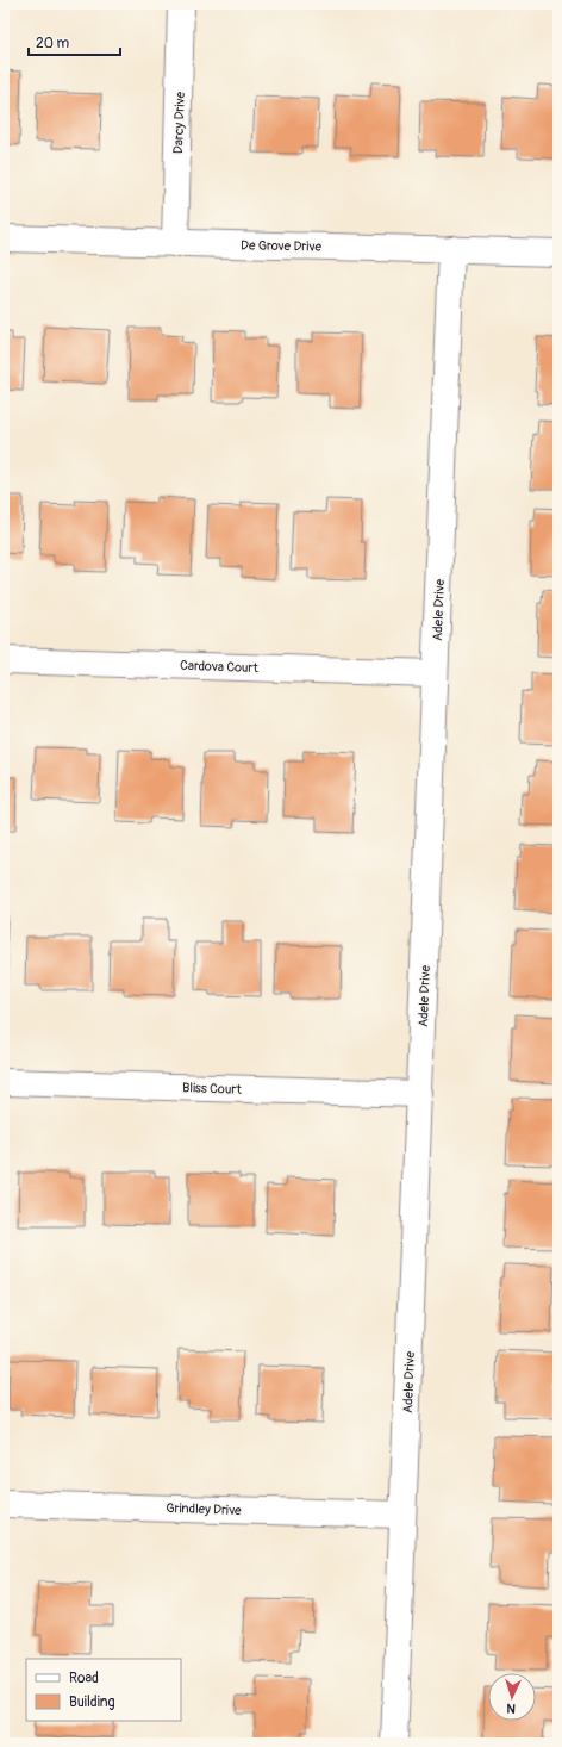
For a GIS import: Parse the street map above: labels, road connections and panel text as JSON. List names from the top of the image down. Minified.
{"streets":{"street":["Darcy Drive","De Grove Drive","Adele Drive","Cardova Court","Bliss Court","Grindley Drive"]},"crossings":[["Darcy Drive","De Grove Drive"],["De Grove Drive","Adele Drive"],["Adele Drive","Cardova Court"],["Adele Drive","Bliss Court"],["Adele Drive","Grindley Drive"]],"legend":["Road","Building"],"scale_bar":"20 m","north":"bottom"}
